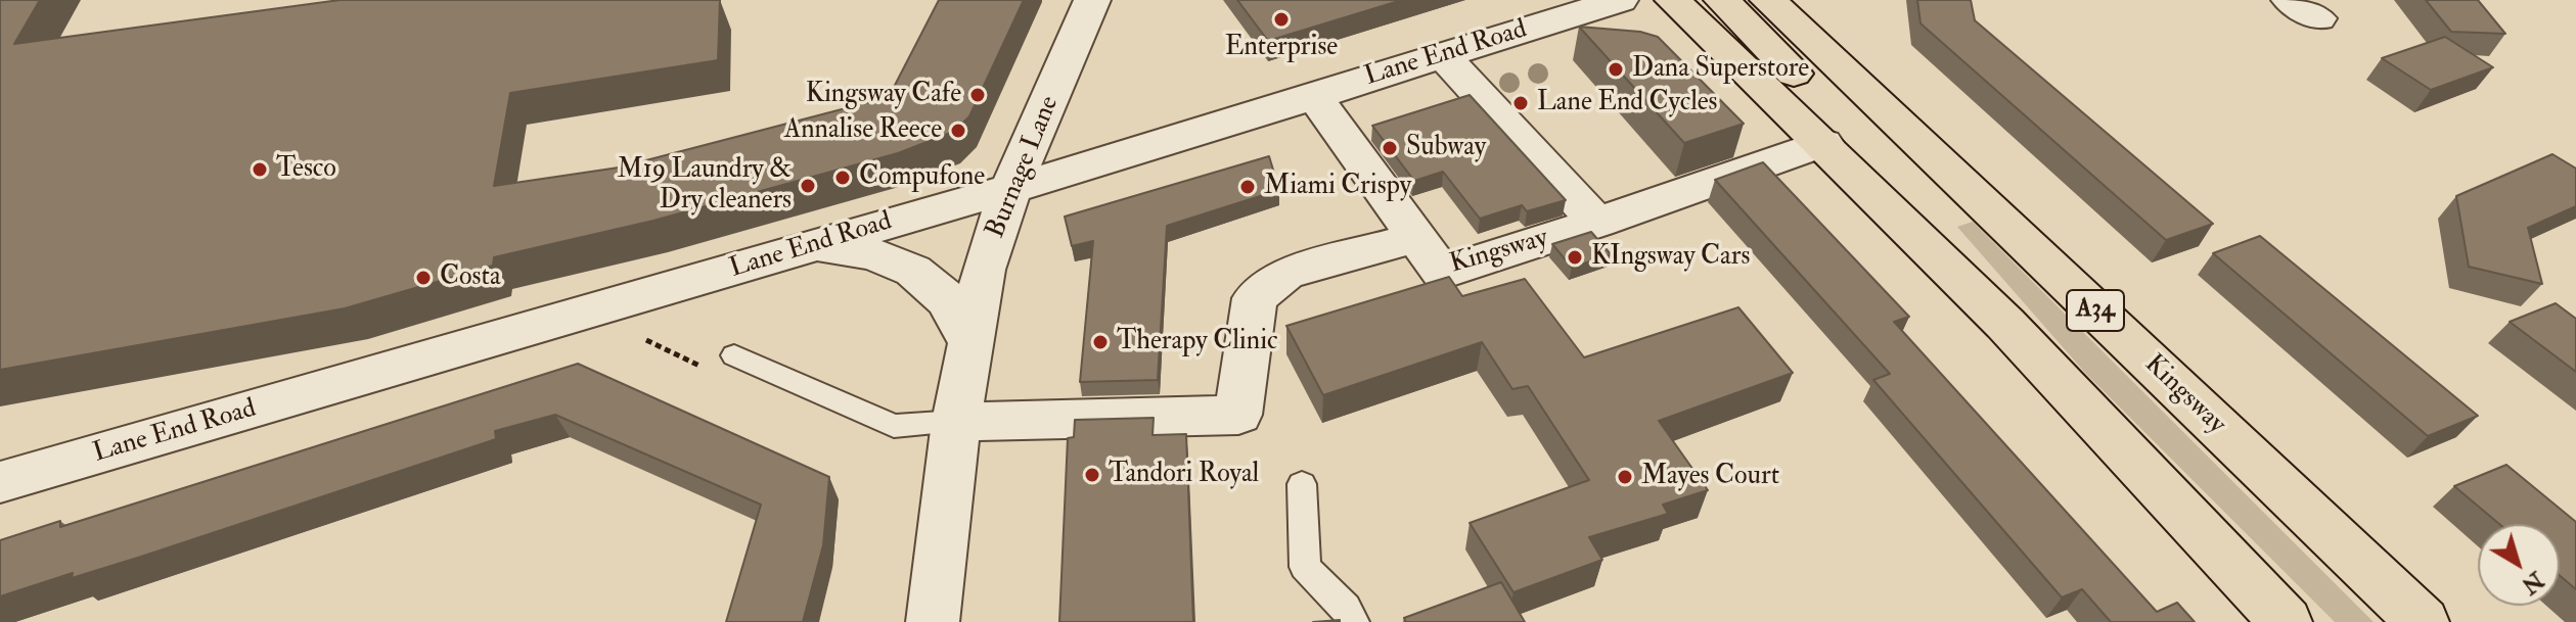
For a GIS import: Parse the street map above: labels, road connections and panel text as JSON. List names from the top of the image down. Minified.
{"streets":{"highway":["Kingsway","A34"],"street":["Lane End Road","Burnage Lane"]},"crossings":[["Lane End Road","Burnage Lane"]],"places":["Enterprise","Dana Superstore","Kingsway Cafe","Lane End Cycles","Annalise Reece","Subway","Tesco","Compufone","M19 Laundry & Dry cleaners","Miami Crispy","KIngsway Cars","Costa","Therapy Clinic","Tandori Royal","Mayes Court"],"north":"bottom right"}
